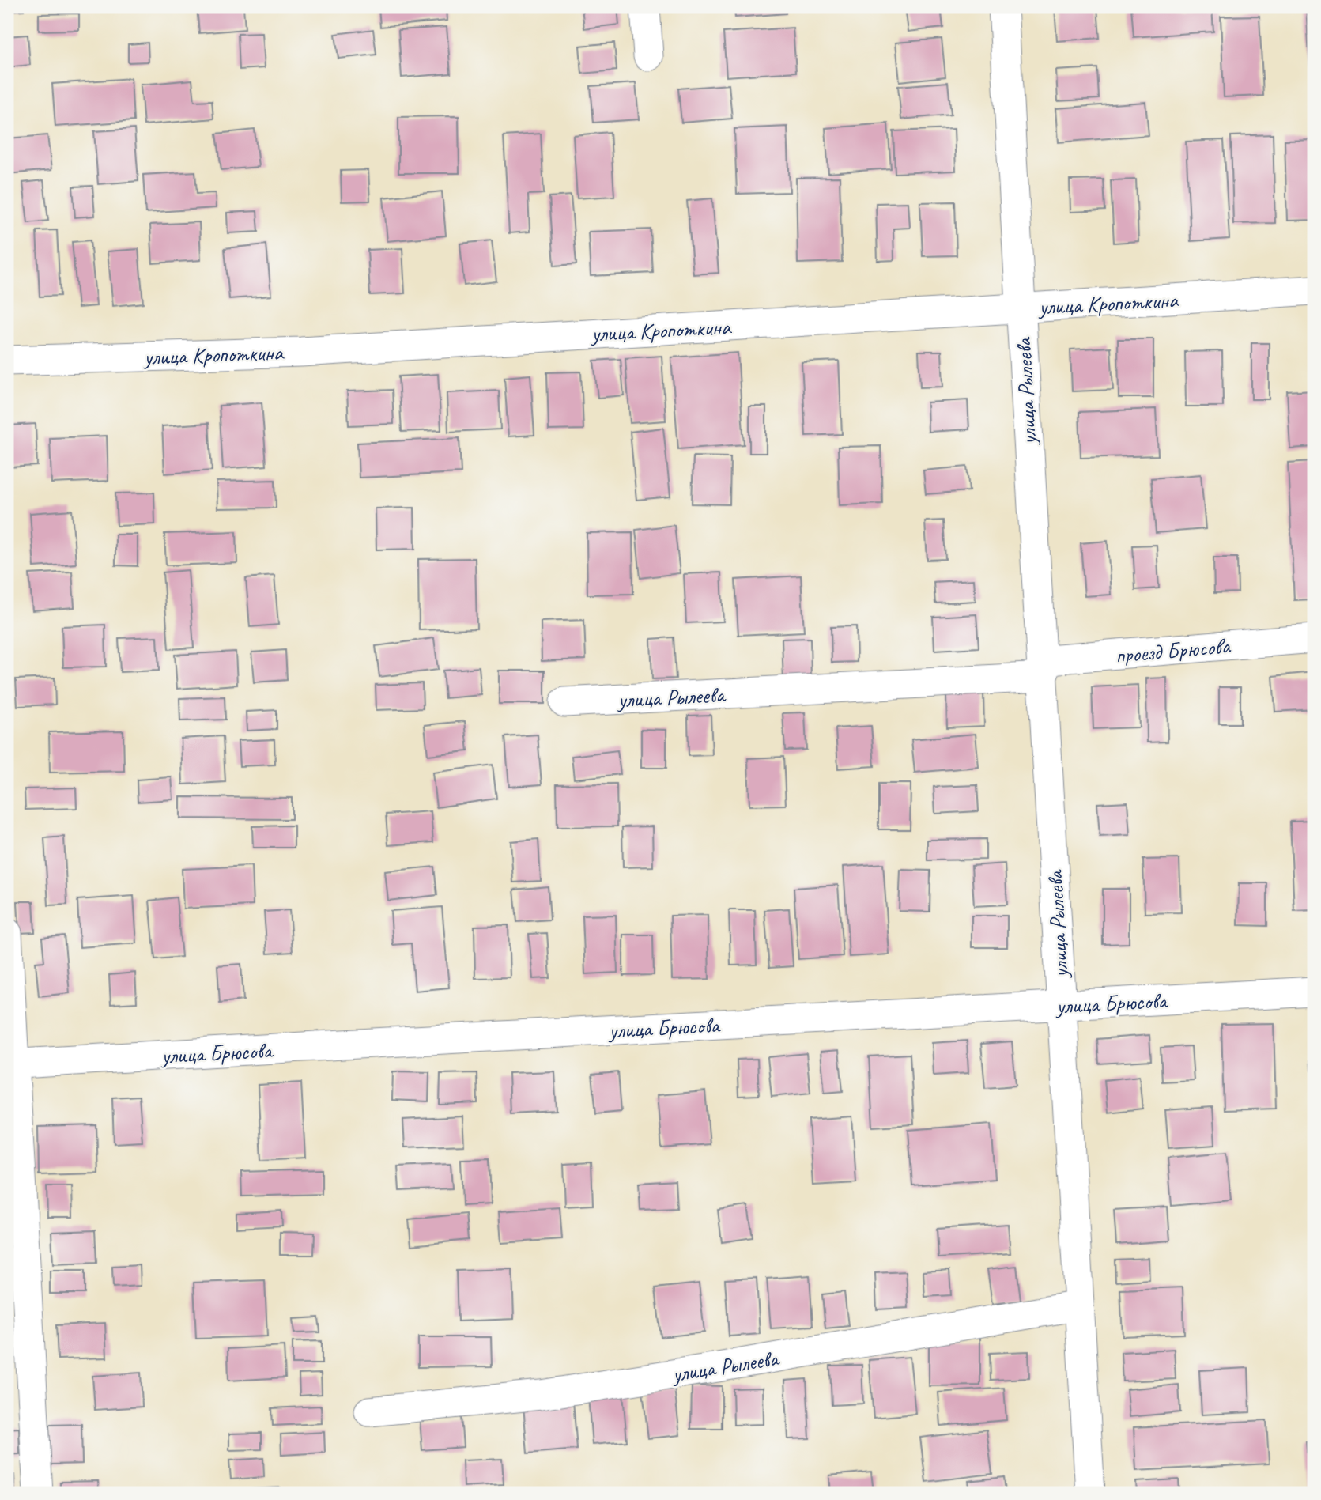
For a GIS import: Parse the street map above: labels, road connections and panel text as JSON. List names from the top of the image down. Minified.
{"streets":{"street":["улица Кропоткина","улица Рылеева","проезд Брюсова","улица Брюсова"]},"crossings":[["улица Кропоткина","улица Рылеева"],["улица Рылеева","проезд Брюсова"],["улица Рылеева","улица Брюсова"]]}
